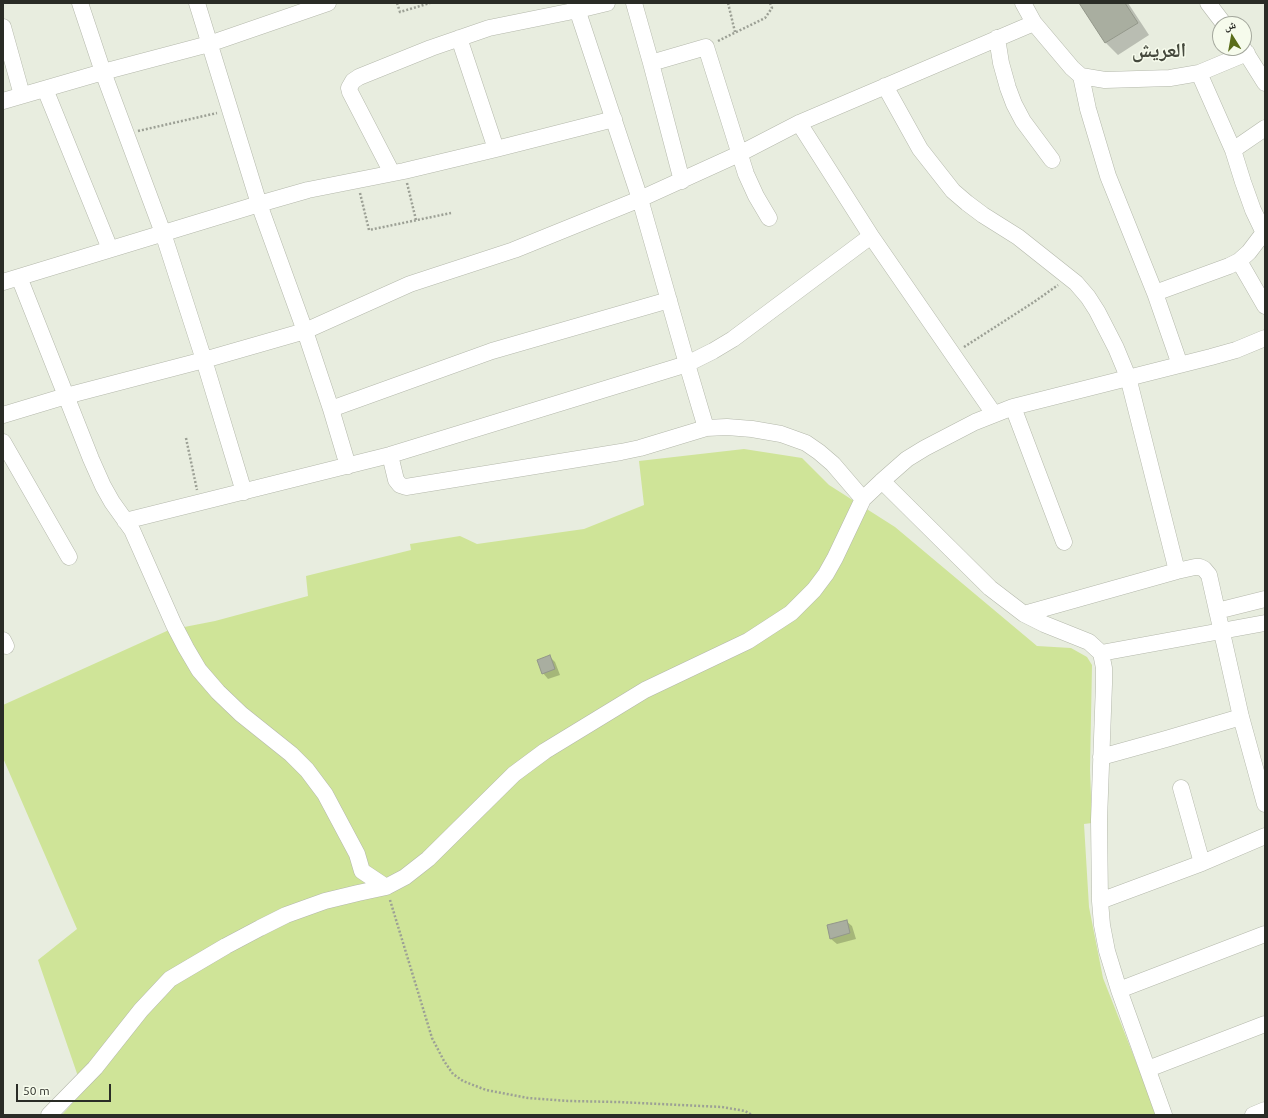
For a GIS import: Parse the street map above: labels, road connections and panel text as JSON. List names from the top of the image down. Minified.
{"districts":["العريش"],"scale_bar":"50 m","north":"top"}
